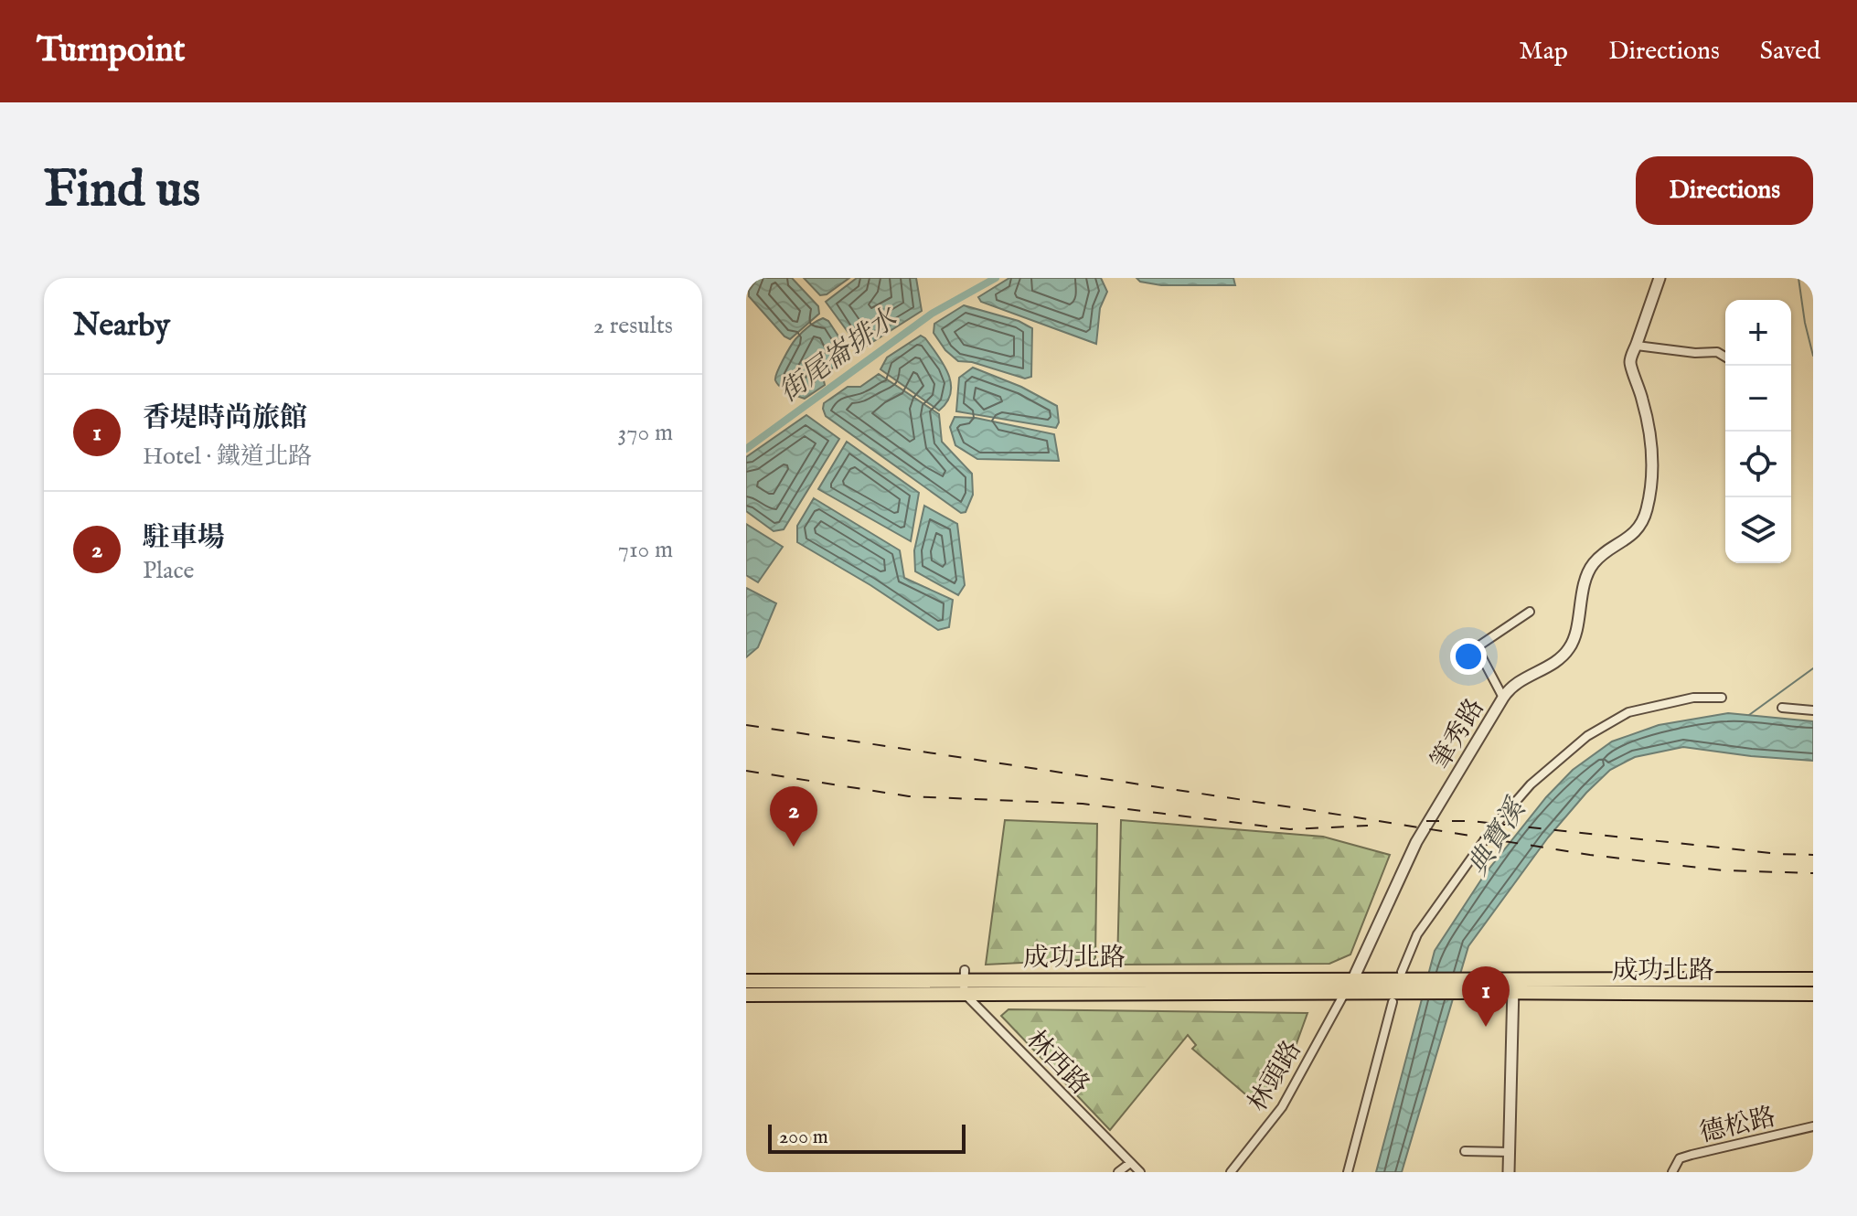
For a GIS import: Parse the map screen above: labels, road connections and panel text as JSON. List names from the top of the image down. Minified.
{"streets":{"main road":["成功北路"],"street":["筆秀路","林西路","林頭路","德松路"]},"crossings":[["筆秀路","成功北路"],["筆秀路","林頭路"],["成功北路","林西路"],["成功北路","林頭路"]],"water":["街尾崙排水","典寶溪"],"scale_bar":"200 m","page":{"header":"Turnpoint","nav":["Map","Directions","Saved"],"buttons":"Directions","title":"Find us","heading":["Nearby","2 results"],"map_buttons":["+","−"],"list":[{"mark":"1","name":"香堤時尚旅館","note":"Hotel · 鐵道北路","value":"370 m"},{"mark":"2","name":"駐車場","note":"Place","value":"710 m"}],"pins":["2","1"],"scale":"200 m"}}
